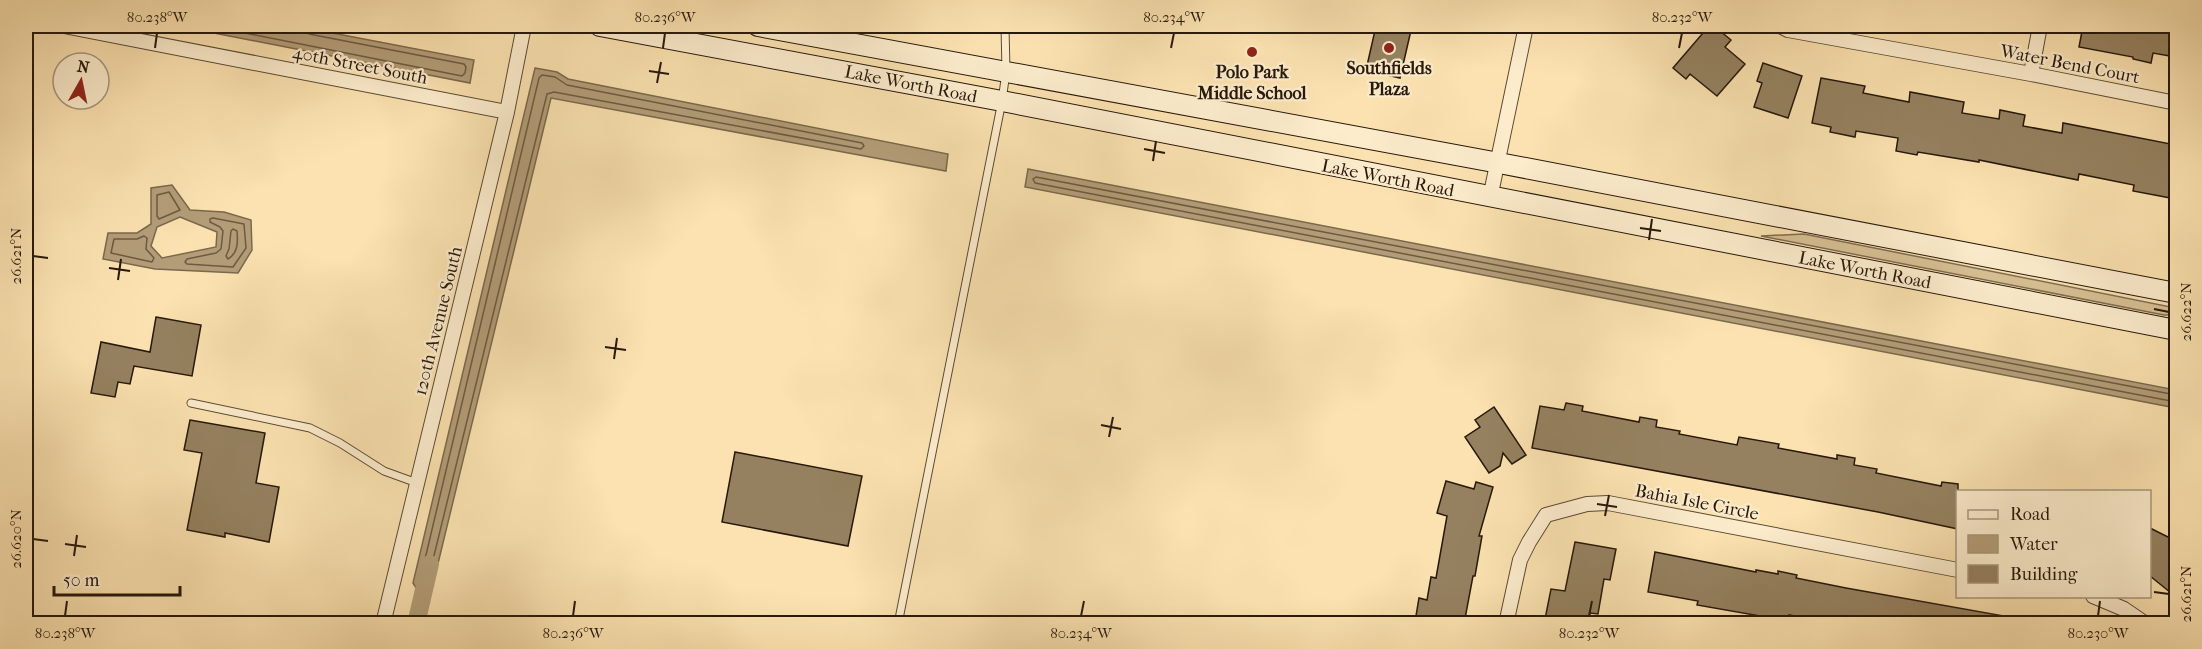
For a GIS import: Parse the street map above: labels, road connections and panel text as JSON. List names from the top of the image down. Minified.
{"streets":{"street":["Water Bend Court","40th Street South","Lake Worth Road","120th Avenue South","Bahia Isle Circle"]},"crossings":[["40th Street South","120th Avenue South"]],"places":["Southfields Plaza","Polo Park Middle School"],"legend":["Road","Water","Building"],"scale_bar":"50 m","north":"top","coordinates":["80.238°W","80.236°W","80.234°W","80.232°W","26.621°N","26.622°N","26.620°N","80.230°W"]}
